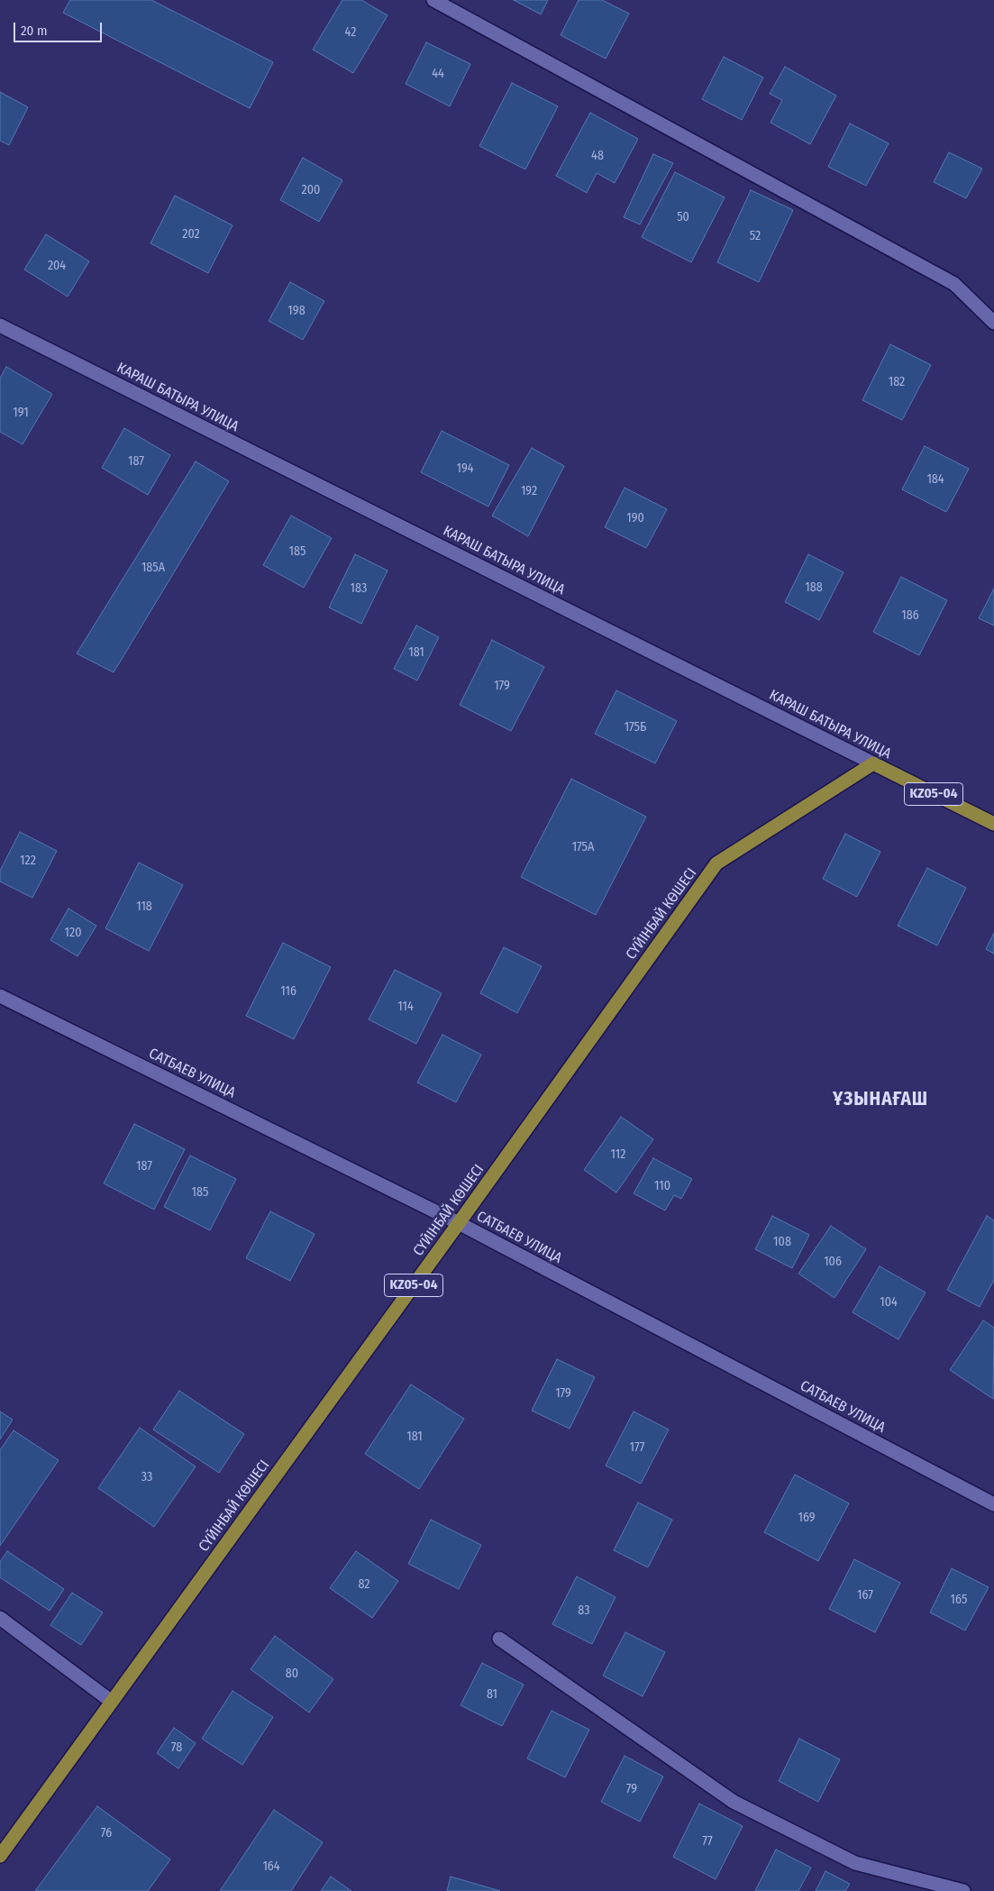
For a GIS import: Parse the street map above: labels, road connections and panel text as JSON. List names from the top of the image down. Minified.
{"streets":{"main road":["КАРАШ БАТЫРА УЛИЦА","KZ05-04","СҮЙІНБАЙ КӨШЕСІ"],"street":["САТБАЕВ УЛИЦА"]},"crossings":[["КАРАШ БАТЫРА УЛИЦА","СҮЙІНБАЙ КӨШЕСІ"],["СҮЙІНБАЙ КӨШЕСІ","САТБАЕВ УЛИЦА"]],"districts":["ҰЗЫНАҒАШ"],"house_numbers":["42","44","48","200","50","202","52","204","198","182","191","187","194","184","192","190","185","185А","188","183","186","181","179","175Б","175А","122","118","120","116","114","112","187","110","185","108","106","104","179","181","177","33","169","82","167","165","83","80","81","78","79","76","77","164"],"scale_bar":"20 m"}
